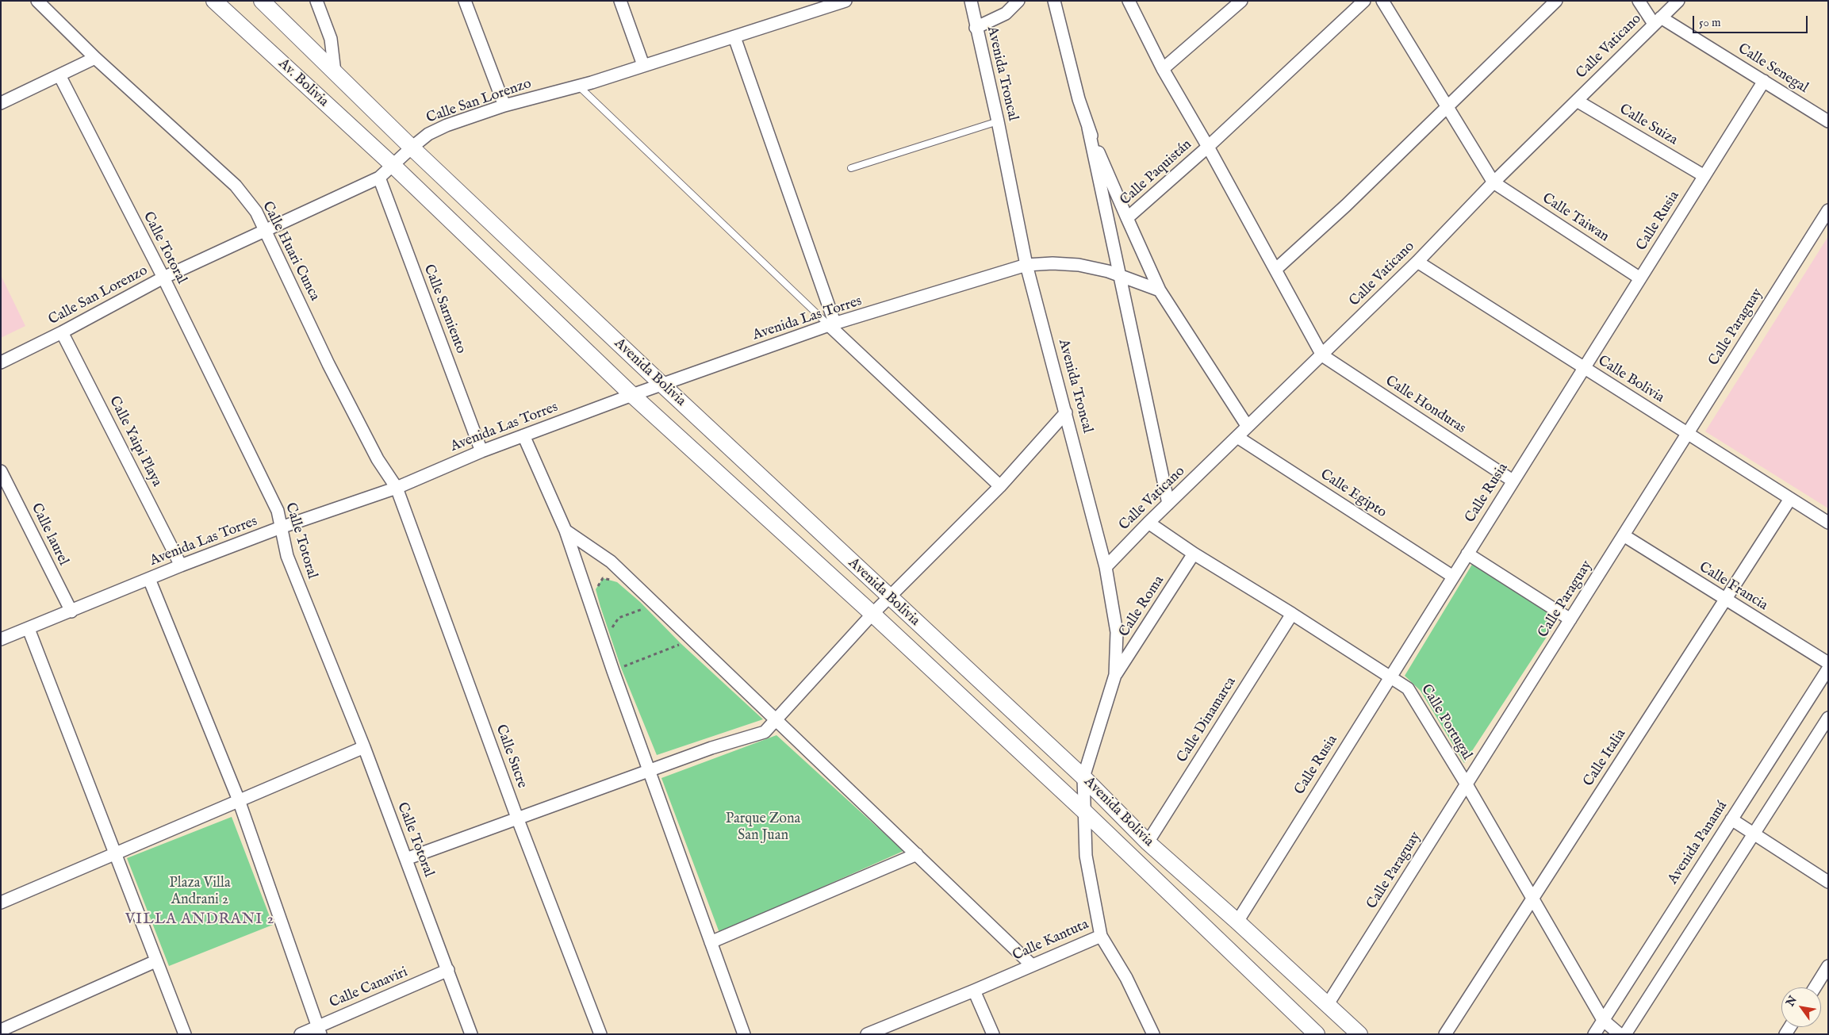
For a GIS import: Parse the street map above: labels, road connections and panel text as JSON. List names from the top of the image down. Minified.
{"streets":{"street":["Calle Vaticano","Calle Senegal","Avenida Troncal","Av. Bolivia","Calle San Lorenzo","Calle Suiza","Calle Paquistán","Calle Taiwan","Calle Rusia","Calle Totoral","Calle Huari Cunca","Calle Sarmiento","Avenida Las Torres","Calle Paraguay","Avenida Bolivia","Calle Bolivia","Calle Honduras","Calle Yaipi Playa","Calle Egipto","Calle laurel","Calle Francia","Calle Roma","Calle Dinamarca","Calle Portugal","Calle Sucre","Calle Italia","Avenida Panamá","Calle Kantuta","Calle Canaviri"]},"crossings":[["Calle Vaticano","Calle Senegal"],["Calle Vaticano","Avenida Troncal"],["Calle Vaticano","Calle Suiza"],["Calle Vaticano","Calle Paquistán"],["Calle Vaticano","Calle Taiwan"],["Calle Vaticano","Calle Bolivia"],["Calle Vaticano","Calle Honduras"],["Calle Vaticano","Calle Egipto"],["Calle Vaticano","Calle Portugal"],["Calle Senegal","Calle Rusia"],["Avenida Troncal","Avenida Las Torres"],["Avenida Troncal","Avenida Bolivia"],["Avenida Troncal","Calle Roma"],["Avenida Troncal","Calle Kantuta"],["Av. Bolivia","Calle San Lorenzo"],["Av. Bolivia","Avenida Bolivia"],["Calle San Lorenzo","Calle Totoral"],["Calle San Lorenzo","Calle Huari Cunca"],["Calle San Lorenzo","Calle Sarmiento"],["Calle San Lorenzo","Avenida Bolivia"],["Calle San Lorenzo","Calle Yaipi Playa"],["Calle Suiza","Calle Rusia"],["Calle Paquistán","Avenida Las Torres"],["Calle Taiwan","Calle Rusia"],["Calle Rusia","Avenida Bolivia"],["Calle Rusia","Calle Bolivia"],["Calle Rusia","Calle Honduras"],["Calle Rusia","Calle Egipto"],["Calle Rusia","Calle Portugal"],["Calle Totoral","Avenida Las Torres"],["Calle Totoral","Calle Canaviri"],["Calle Huari Cunca","Avenida Las Torres"],["Calle Huari Cunca","Calle Sucre"],["Calle Sarmiento","Avenida Las Torres"],["Avenida Las Torres","Avenida Bolivia"],["Avenida Las Torres","Calle Yaipi Playa"],["Avenida Las Torres","Calle laurel"],["Avenida Las Torres","Calle Sucre"],["Calle Paraguay","Avenida Bolivia"],["Calle Paraguay","Calle Bolivia"],["Calle Paraguay","Calle Francia"],["Calle Paraguay","Calle Portugal"],["Avenida Bolivia","Calle Dinamarca"],["Avenida Bolivia","Calle Kantuta"],["Calle Bolivia","Calle Italia"],["Calle Francia","Calle Italia"],["Calle Roma","Calle Portugal"],["Calle Dinamarca","Calle Portugal"],["Calle Portugal","Calle Italia"],["Calle Portugal","Avenida Panamá"]],"districts":["VILLA ANDRANI 2"],"parks":["Parque Zona San Juan","Plaza Villa Andrani 2"],"scale_bar":"50 m","north":"top left"}
